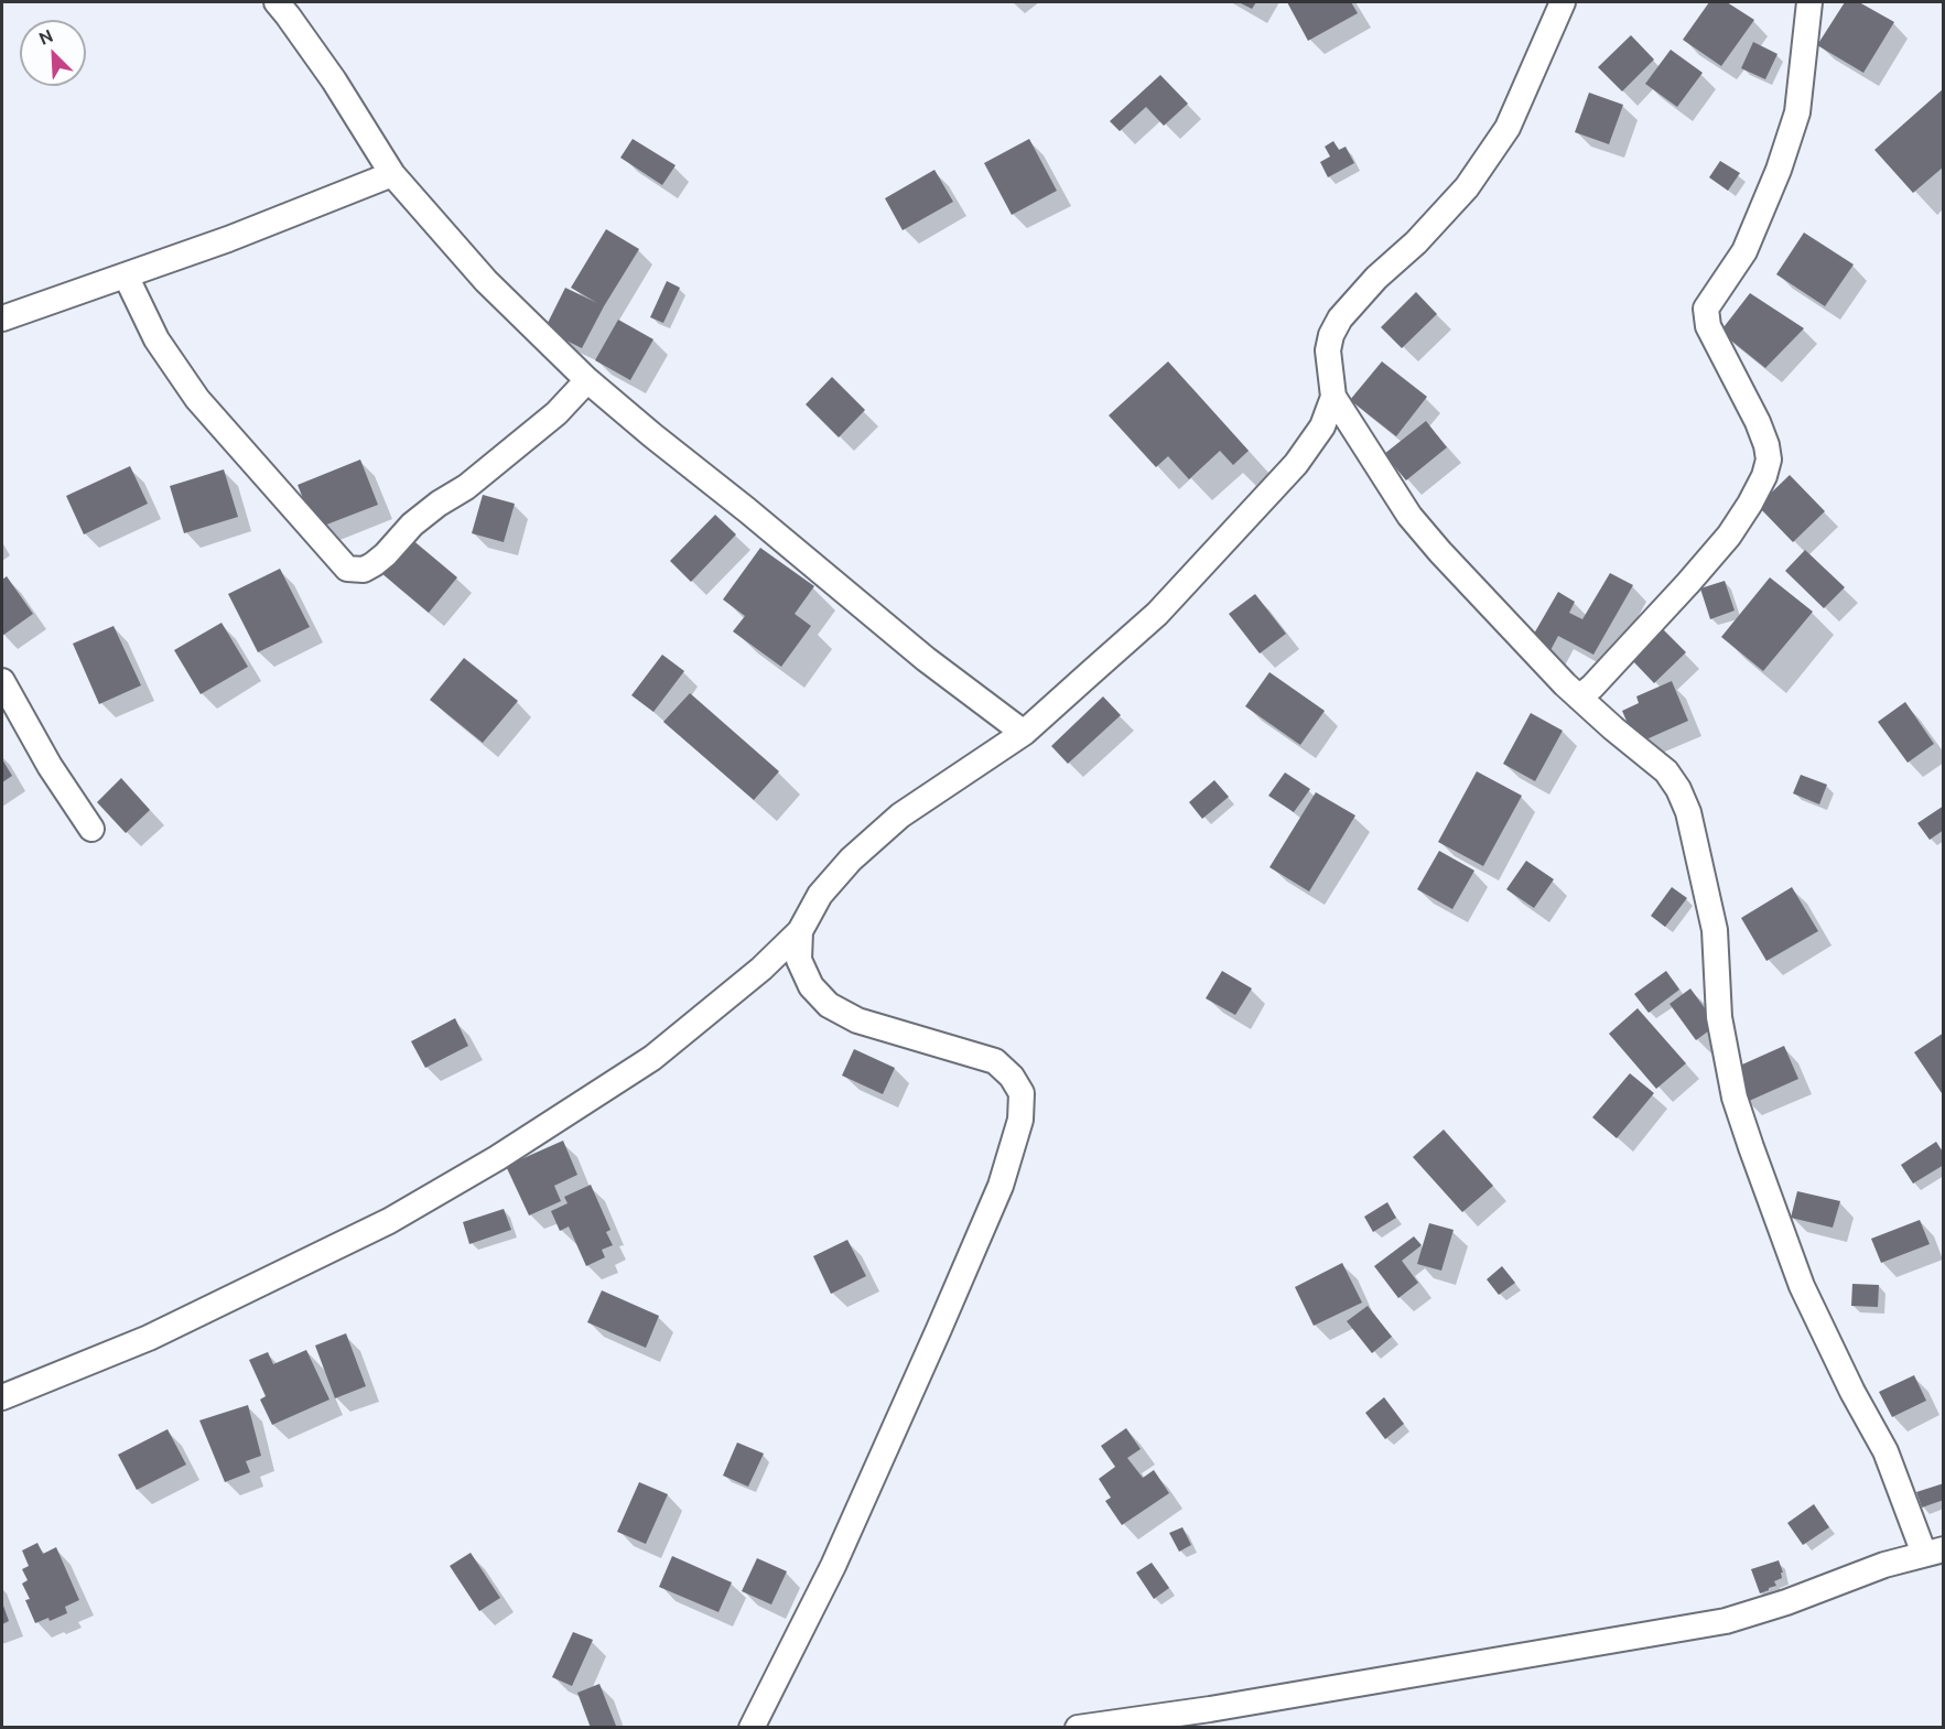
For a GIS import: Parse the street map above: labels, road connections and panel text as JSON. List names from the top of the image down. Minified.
{"north":"top left"}
